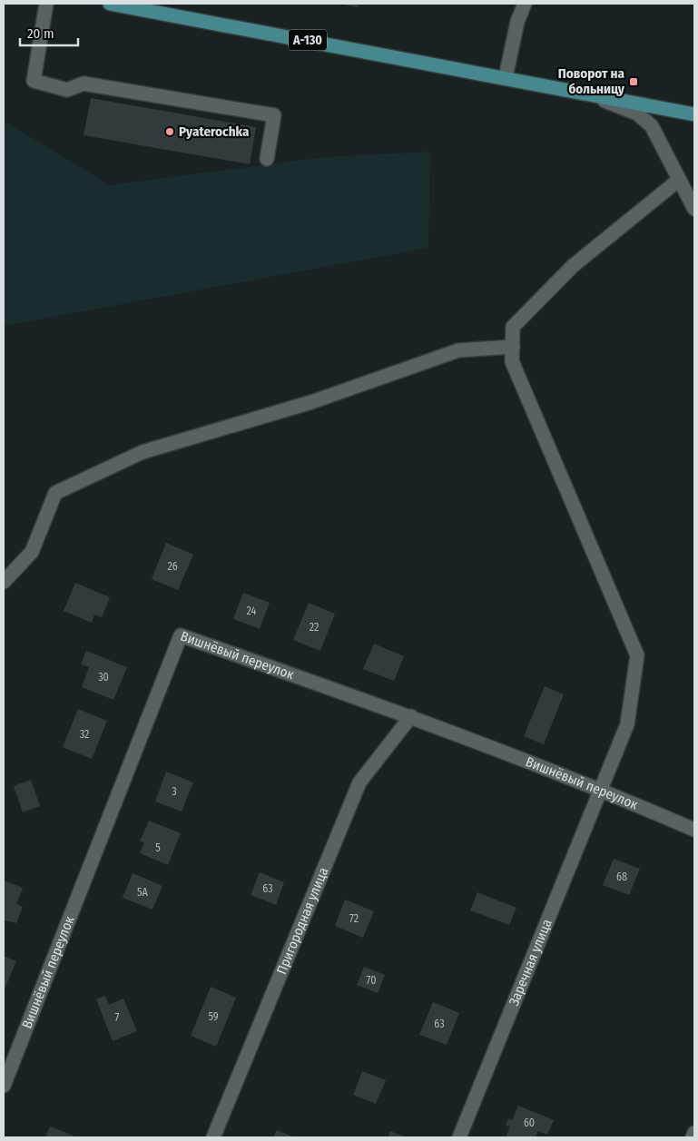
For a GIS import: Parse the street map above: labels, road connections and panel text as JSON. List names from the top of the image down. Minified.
{"streets":{"main road":["А-130"],"street":["Вишнёвый переулок","Пригородная улица","Заречная улица"]},"crossings":[["Вишнёвый переулок","Пригородная улица"],["Вишнёвый переулок","Заречная улица"]],"places":{"transit":["Поворот на больницу"],"other":["Pyaterochka"]},"house_numbers":["26","24","22","30","32","3","5","68","63","5А","72","70","59","7","63","60"],"scale_bar":"20 m"}
